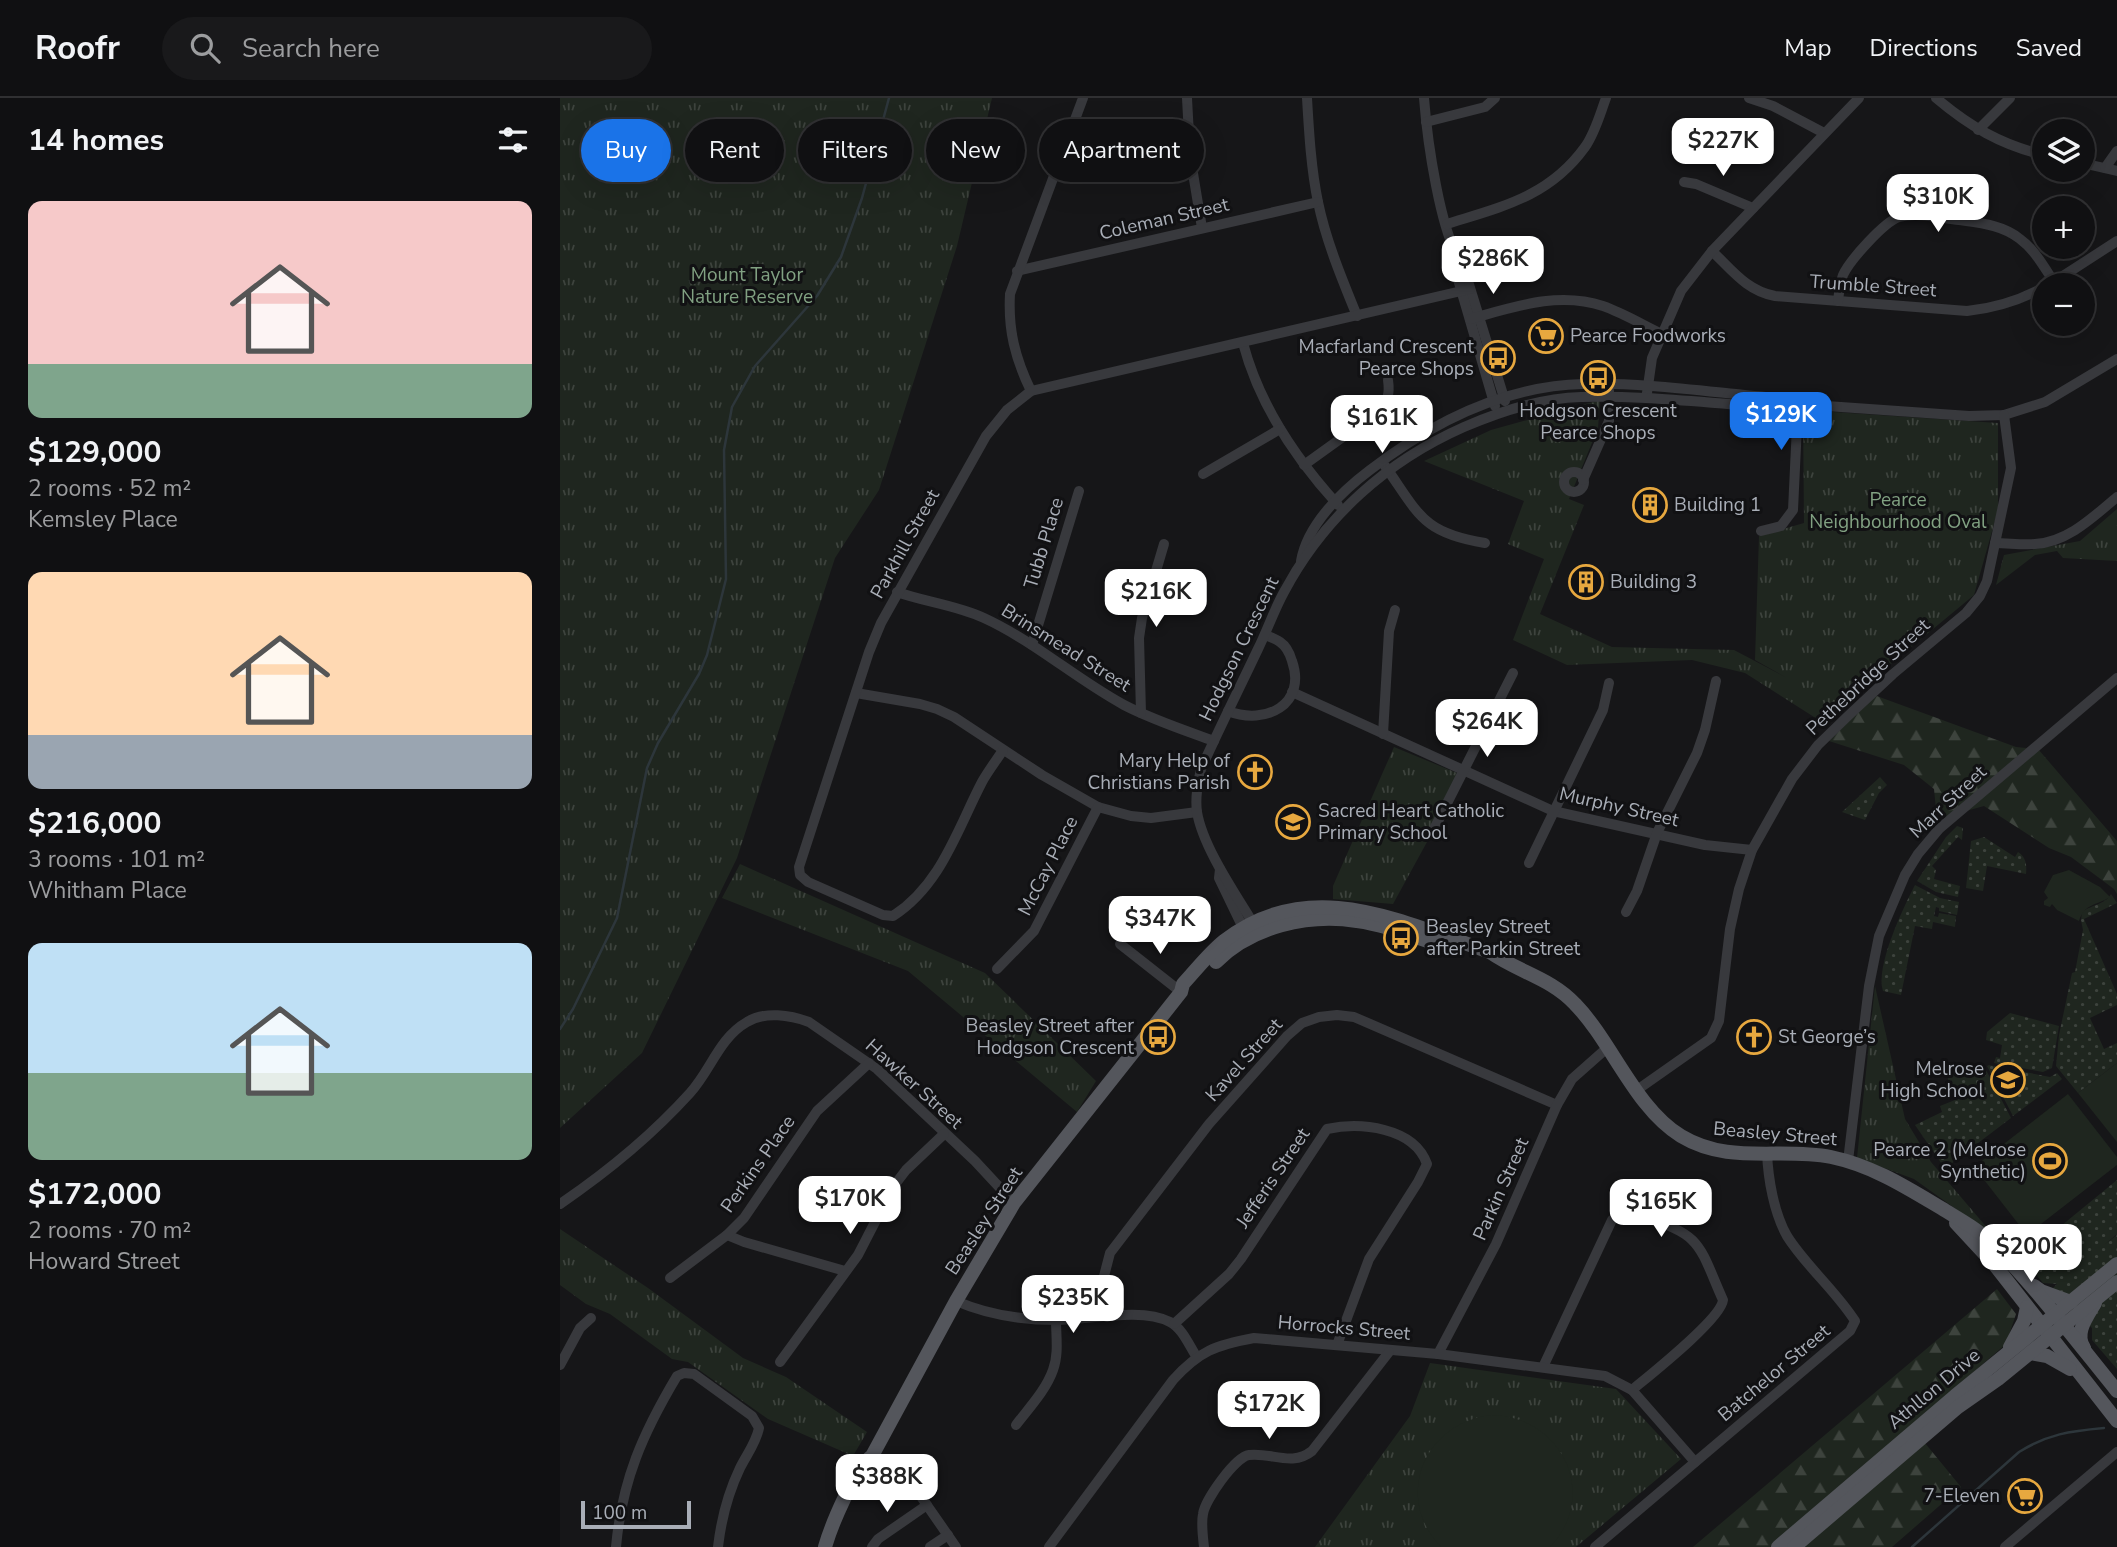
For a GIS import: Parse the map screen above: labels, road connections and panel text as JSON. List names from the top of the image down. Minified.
{"streets":{"main road":["Beasley Street","Athllon Drive"],"street":["Coleman Street","Trumble Street","Tubb Place","Parkhill Street","Brinsmead Street","Hodgson Crescent","Pethebridge Street","Marr Street","Murphy Street","McCay Place","Kavel Street","Hawker Street","Perkins Place","Jefferis Street","Parkin Street","Horrocks Street","Batchelor Street"]},"crossings":[["Tubb Place","Brinsmead Street"],["Parkhill Street","Brinsmead Street"],["Brinsmead Street","Hodgson Crescent"],["Hodgson Crescent","Pethebridge Street"],["Hodgson Crescent","Beasley Street"],["Pethebridge Street","Murphy Street"],["Pethebridge Street","Beasley Street"],["Marr Street","Beasley Street"],["Kavel Street","Parkin Street"],["Hawker Street","Beasley Street"],["Hawker Street","Perkins Place"],["Beasley Street","Parkin Street"],["Beasley Street","Batchelor Street"],["Beasley Street","Athllon Drive"],["Jefferis Street","Horrocks Street"],["Parkin Street","Horrocks Street"],["Horrocks Street","Batchelor Street"]],"parks":["Mount Taylor Nature Reserve","Pearce Neighbourhood Oval"],"places":{"supermarket":["Pearce Foodworks","7-Eleven"],"bus stop":["Macfarland Crescent Pearce Shops","Hodgson Crescent Pearce Shops","Beasley Street after Parkin Street","Beasley Street after Hodgson Crescent"],"building":["Building 1","Building 3"],"church":["Mary Help of Christians Parish","St George’s"],"school or university":["Sacred Heart Catholic Primary School","Melrose High School"],"sports":["Pearce 2 (Melrose Synthetic)"]},"scale_bar":"100 m","page":{"header":"Roofr","search":"Search here","nav":["Map","Directions","Saved"],"heading":"14 homes","price":["$227K","$310K","$286K","$129K","$161K","$216K","$264K","$347K","$170K","$165K","$200K","$235K","$172K","$388K"],"map_buttons":["+","−"],"chip":["Buy","Rent","Filters","New","Apartment"],"list":[{"name":"$129,000","note":"2 rooms · 52 m² · Kemsley Place"},{"name":"$216,000","note":"3 rooms · 101 m² · Whitham Place"},{"name":"$172,000","note":"2 rooms · 70 m² · Howard Street"}],"scale":"100 m"}}
